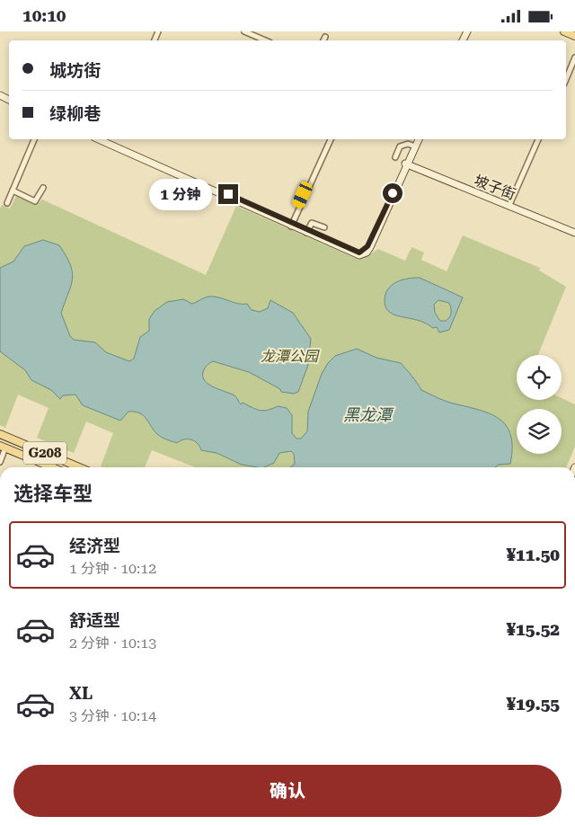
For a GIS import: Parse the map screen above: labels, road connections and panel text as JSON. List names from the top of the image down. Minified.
{"streets":{"main road":["G208"],"street":["坡子街"]},"water":["黑龙潭"],"parks":["龙潭公园"],"page":{"status":"10:10","banner":["城坊街","绿柳巷"],"bubble":"1 分钟","heading":"选择车型","list":[{"name":"经济型","note":"1 分钟 · 10:12","value":"¥11.50"},{"name":"舒适型","note":"2 分钟 · 10:13","value":"¥15.52"},{"name":"XL","note":"3 分钟 · 10:14","value":"¥19.55"}],"buttons":"确认"}}
